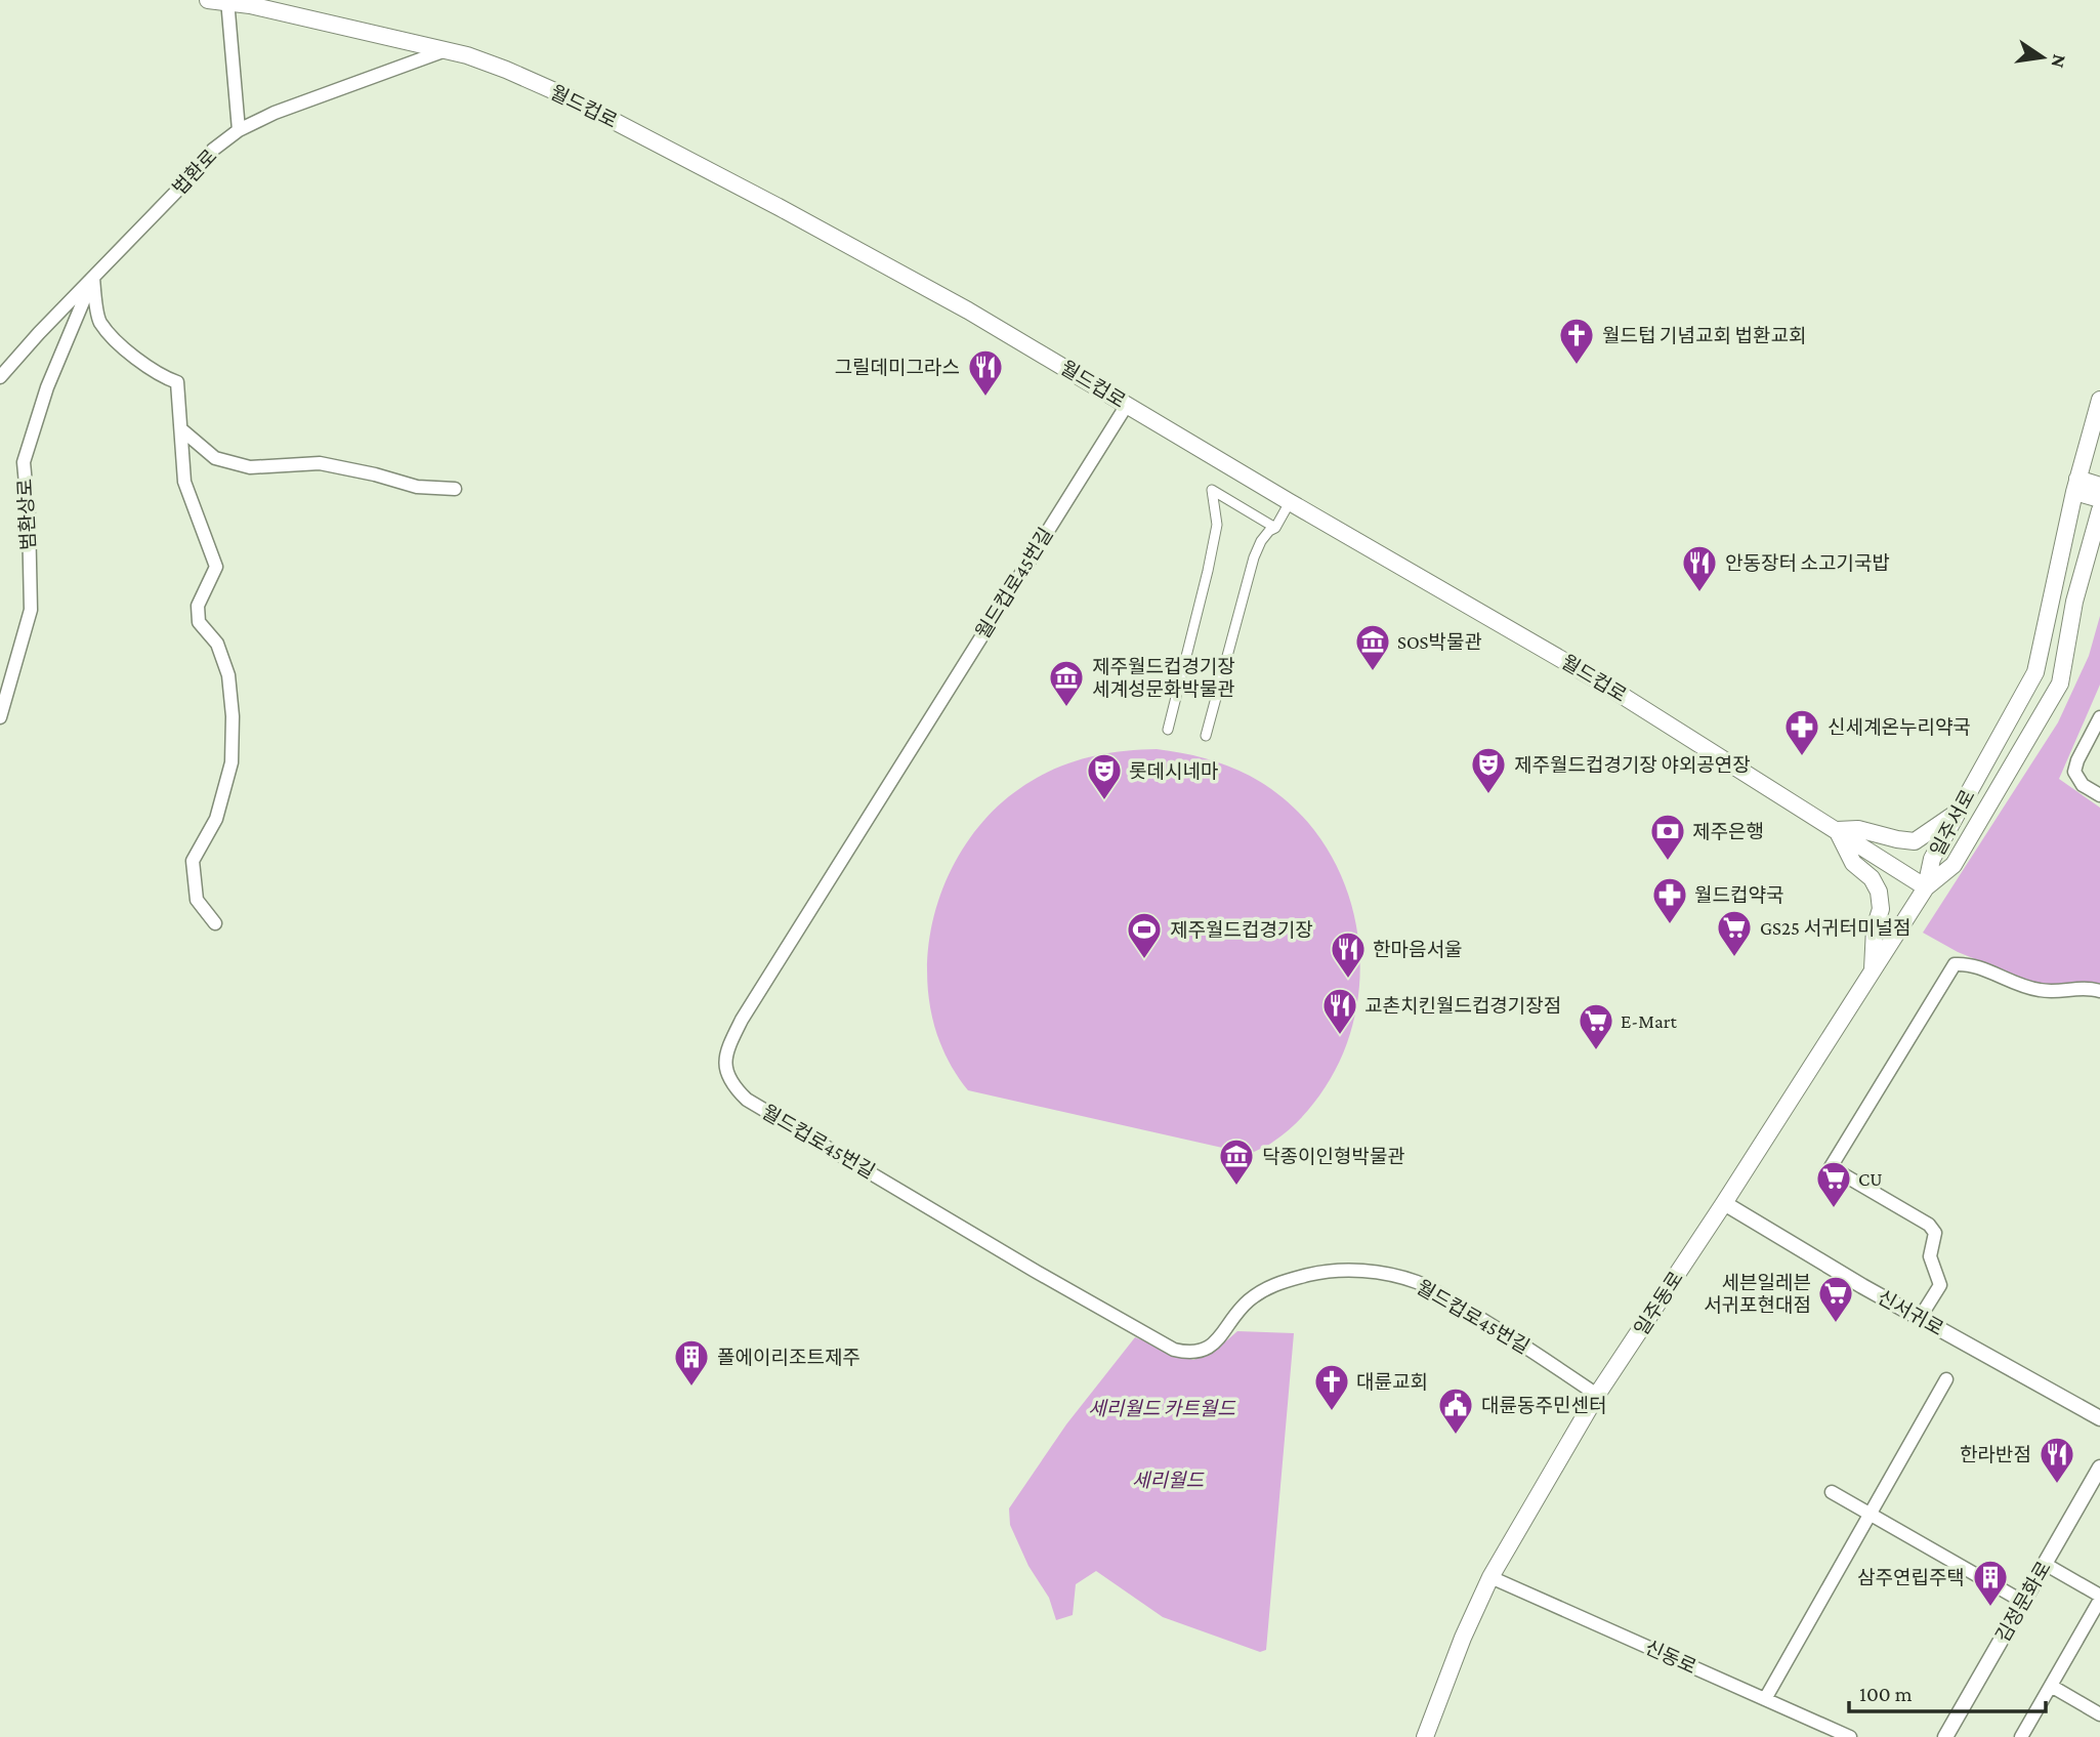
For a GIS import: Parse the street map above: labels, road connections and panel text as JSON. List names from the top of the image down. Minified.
{"streets":{"main road":["월드컵로","일주서로","일주동로"],"street":["법환로","범환상로","월드컵로45번길","신서귀로","김정문화로","신동로"]},"crossings":[["월드컵로","법환로"],["월드컵로","월드컵로45번길"],["월드컵로","일주서로"],["월드컵로","일주동로"],["법환로","범환상로"],["월드컵로45번길","일주동로"],["일주서로","일주동로"],["일주동로","신서귀로"],["일주동로","신동로"]],"parks":["세리월드 카트월드","세리월드"],"places":{"church":["월드텁 기념교회 법환교회","대륜교회"],"restaurant":["그릴데미그라스","안동장터 소고기국밥","한마음서울","교촌치킨월드컵경기장점","한라반점"],"museum":["SOS박물관","제주월드컵경기장 세계성문화박물관","닥종이인형박물관"],"pharmacy":["신세계온누리약국","월드컵약국"],"theatre":["제주월드컵경기장 야외공연장","롯데시네마"],"bank":["제주은행"],"supermarket":["GS25 서귀터미널점","E-Mart","CU","세븐일레븐 서귀포현대점"],"sports":["제주월드컵경기장"],"building":["폴에이리조트제주","삼주연립주택"],"public building":["대륜동주민센터"]},"scale_bar":"100 m","north":"right"}
